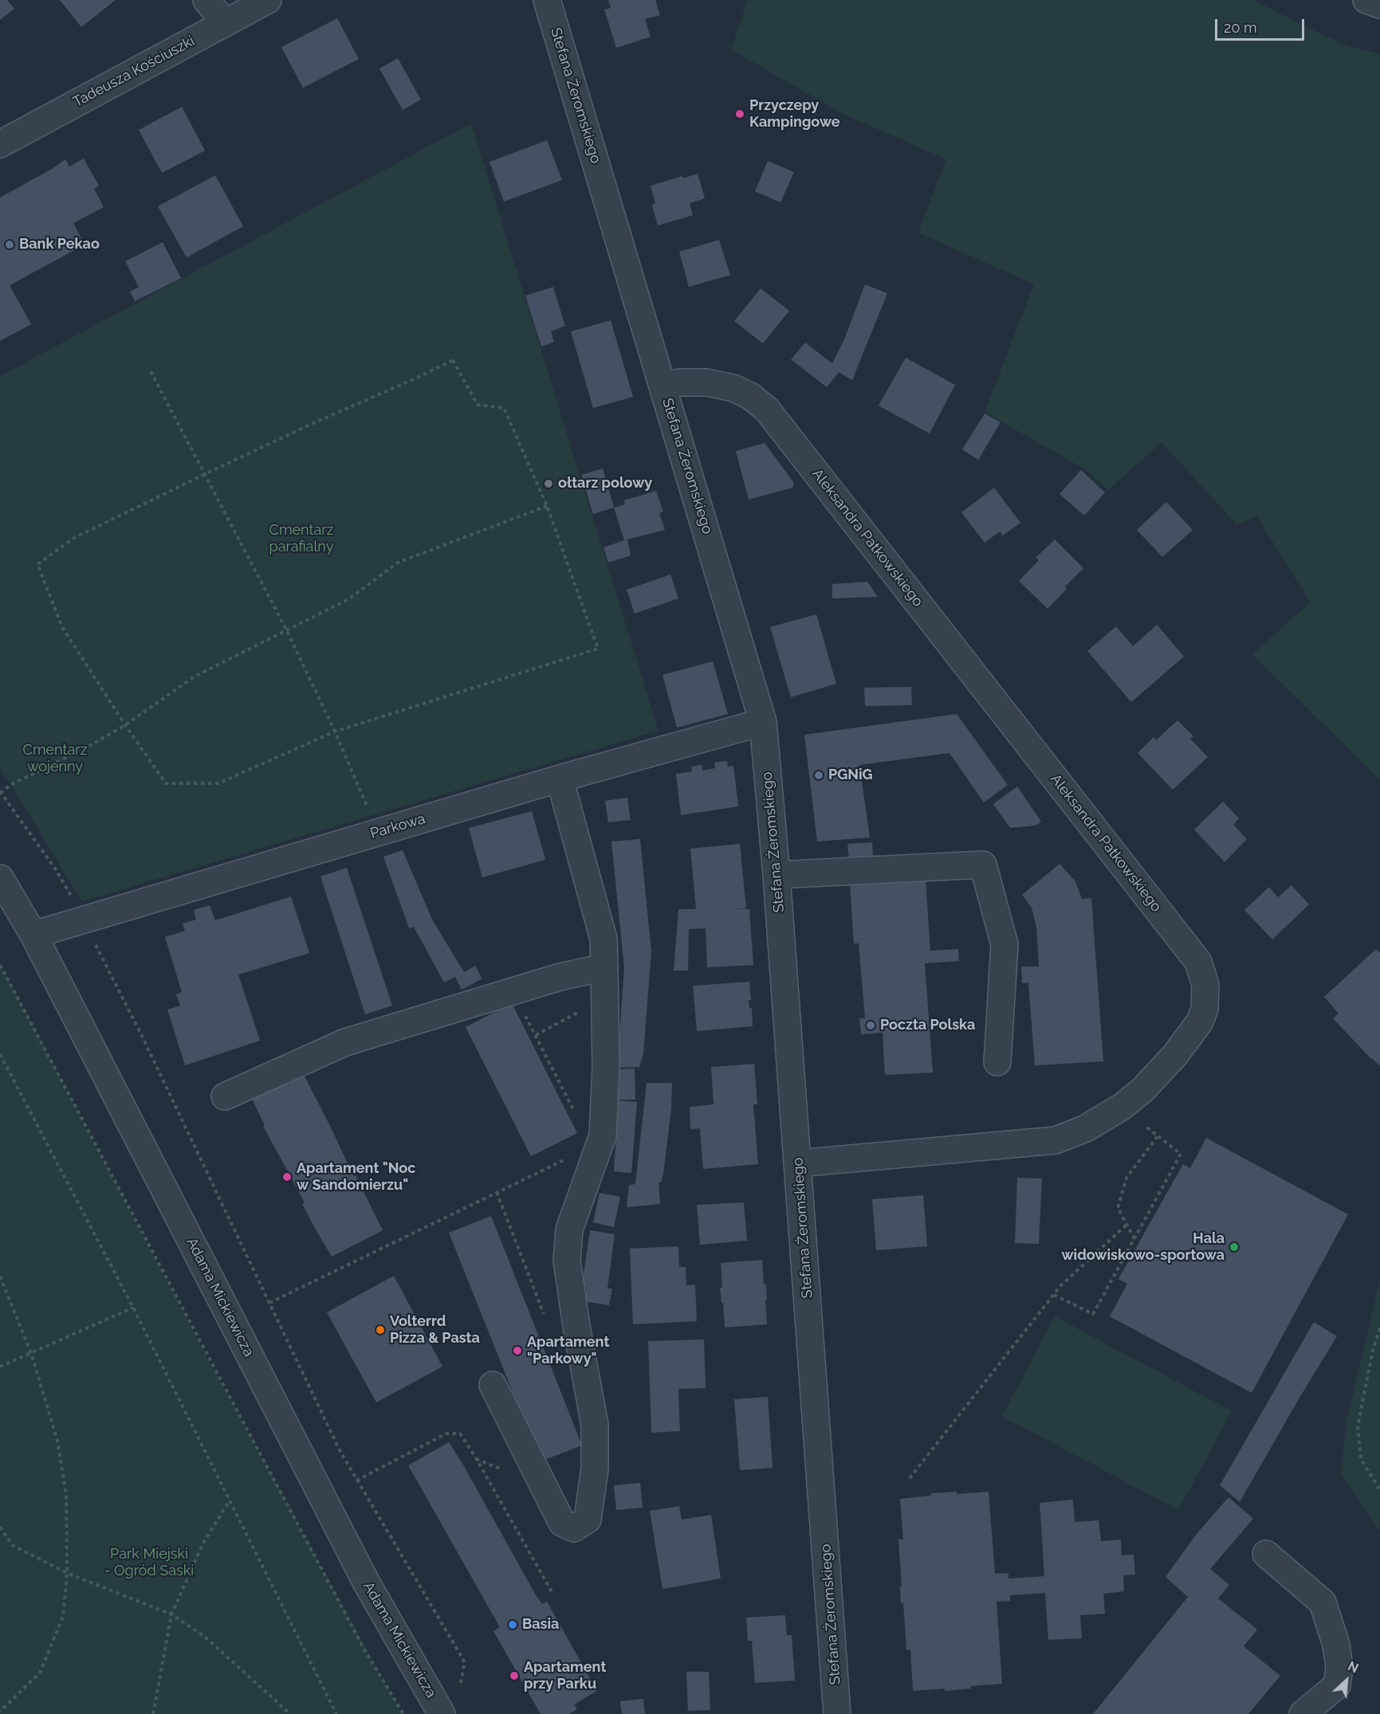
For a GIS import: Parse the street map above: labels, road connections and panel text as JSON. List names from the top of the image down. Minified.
{"streets":{"street":["Tadeusza Kościuszki","Stefana Żeromskiego","Aleksandra Patkowskiego","Parkowa","Adama Mickiewicza"]},"crossings":[["Stefana Żeromskiego","Aleksandra Patkowskiego"],["Stefana Żeromskiego","Parkowa"],["Parkowa","Adama Mickiewicza"]],"parks":["Cmentarz parafialny","Cmentarz wojenny","Park Miejski - Ogród Saski"],"places":["Przyczepy Kampingowe","Bank Pekao","ołtarz polowy","PGNiG","Poczta Polska","Apartament \"Noc w Sandomierzu\"","Hala widowiskowo-sportowa","Volterrd Pizza & Pasta","Apartament \"Parkowy\"","Basia","Apartament przy Parku"],"scale_bar":"20 m","north":"top right"}
